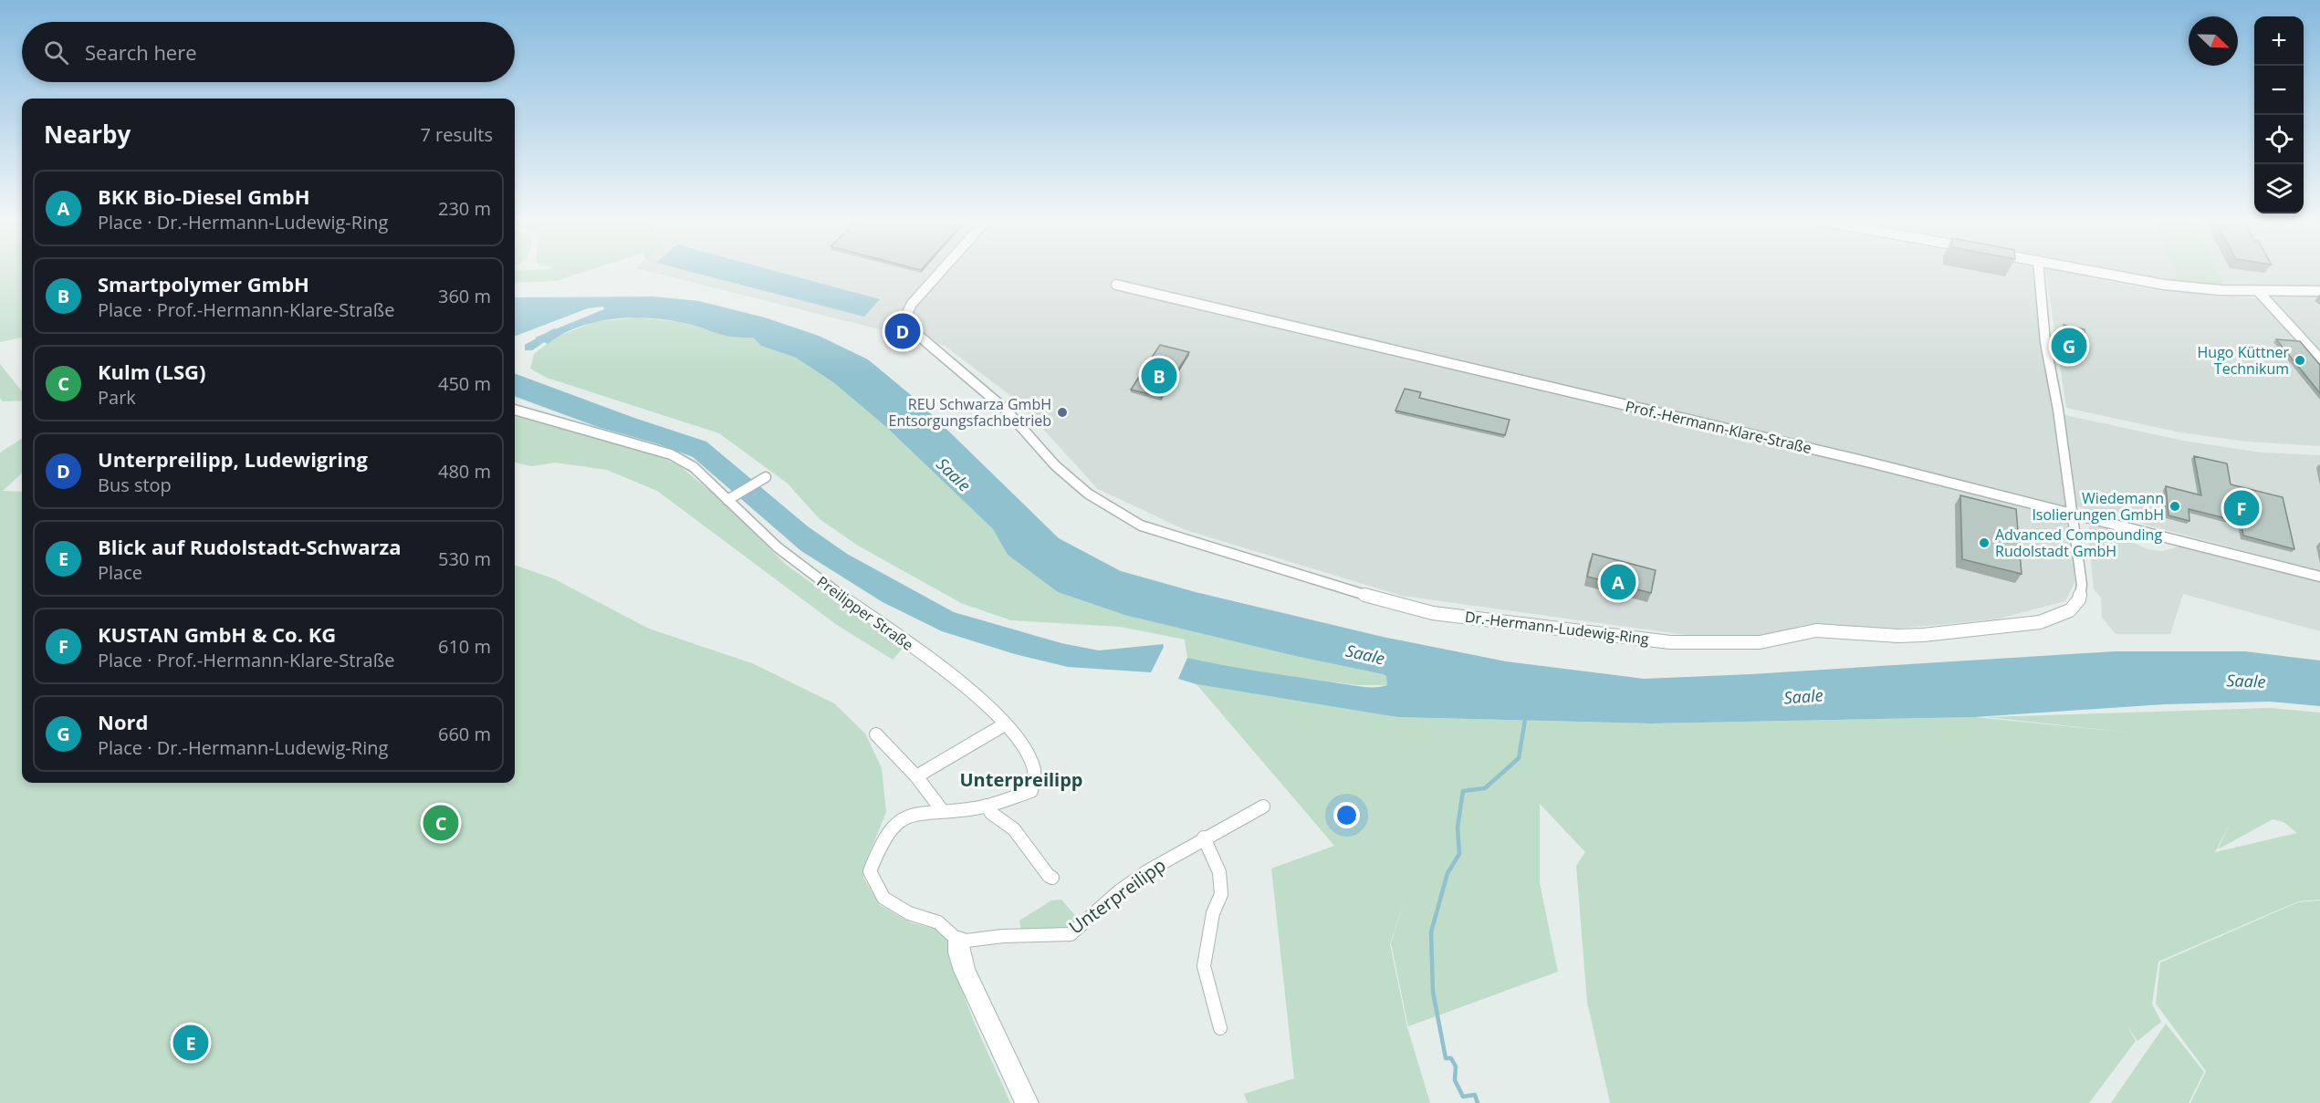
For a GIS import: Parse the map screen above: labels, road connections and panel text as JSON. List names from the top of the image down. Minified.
{"streets":{"street":["Prof.-Hermann-Klare-Straße","Preilipper Straße","Dr.-Hermann-Ludewig-Ring","Unterpreilipp"]},"crossings":[["Prof.-Hermann-Klare-Straße","Dr.-Hermann-Ludewig-Ring"]],"districts":["Unterpreilipp"],"water":["Saale"],"places":["Hugo Küttner Technikum","REU Schwarza GmbH Entsorgungsfachbetrieb","Wiedemann Isolierungen GmbH","Advanced Compounding Rudolstadt GmbH"],"north":"bottom right","page":{"map_buttons":["+","−"],"search":"Search here","heading":["Nearby","7 results"],"list":[{"mark":"A","name":"BKK Bio-Diesel GmbH","note":"Place · Dr.-Hermann-Ludewig-Ring","value":"230 m"},{"mark":"B","name":"Smartpolymer GmbH","note":"Place · Prof.-Hermann-Klare-Straße","value":"360 m"},{"mark":"C","name":"Kulm (LSG)","note":"Park","value":"450 m"},{"mark":"D","name":"Unterpreilipp, Ludewigring","note":"Bus stop","value":"480 m"},{"mark":"E","name":"Blick auf Rudolstadt-Schwarza","note":"Place","value":"530 m"},{"mark":"F","name":"KUSTAN GmbH & Co. KG","note":"Place · Prof.-Hermann-Klare-Straße","value":"610 m"},{"mark":"G","name":"Nord","note":"Place · Dr.-Hermann-Ludewig-Ring","value":"660 m"}],"pins":["D","G","B","F","A","C","E"]}}
